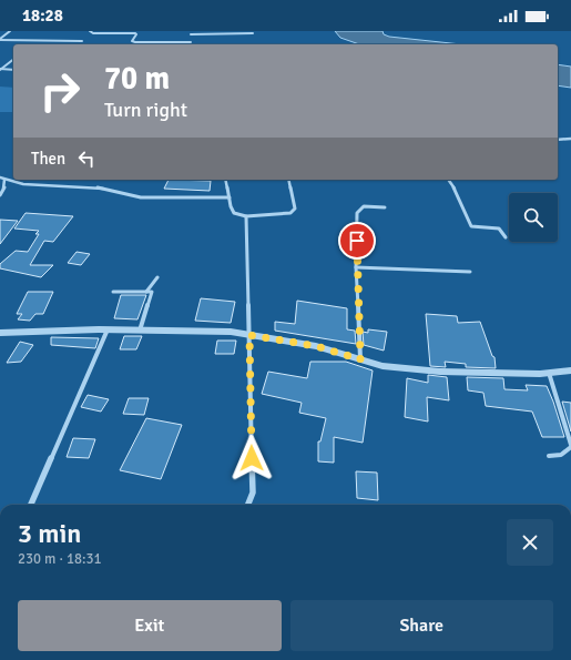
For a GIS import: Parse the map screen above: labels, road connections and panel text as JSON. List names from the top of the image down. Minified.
{"page":{"status":"18:28","turn":["70 m","Turn right"],"then":"Then","heading":["3 min","230 m · 18:31"],"buttons":["Exit","Share"]}}
